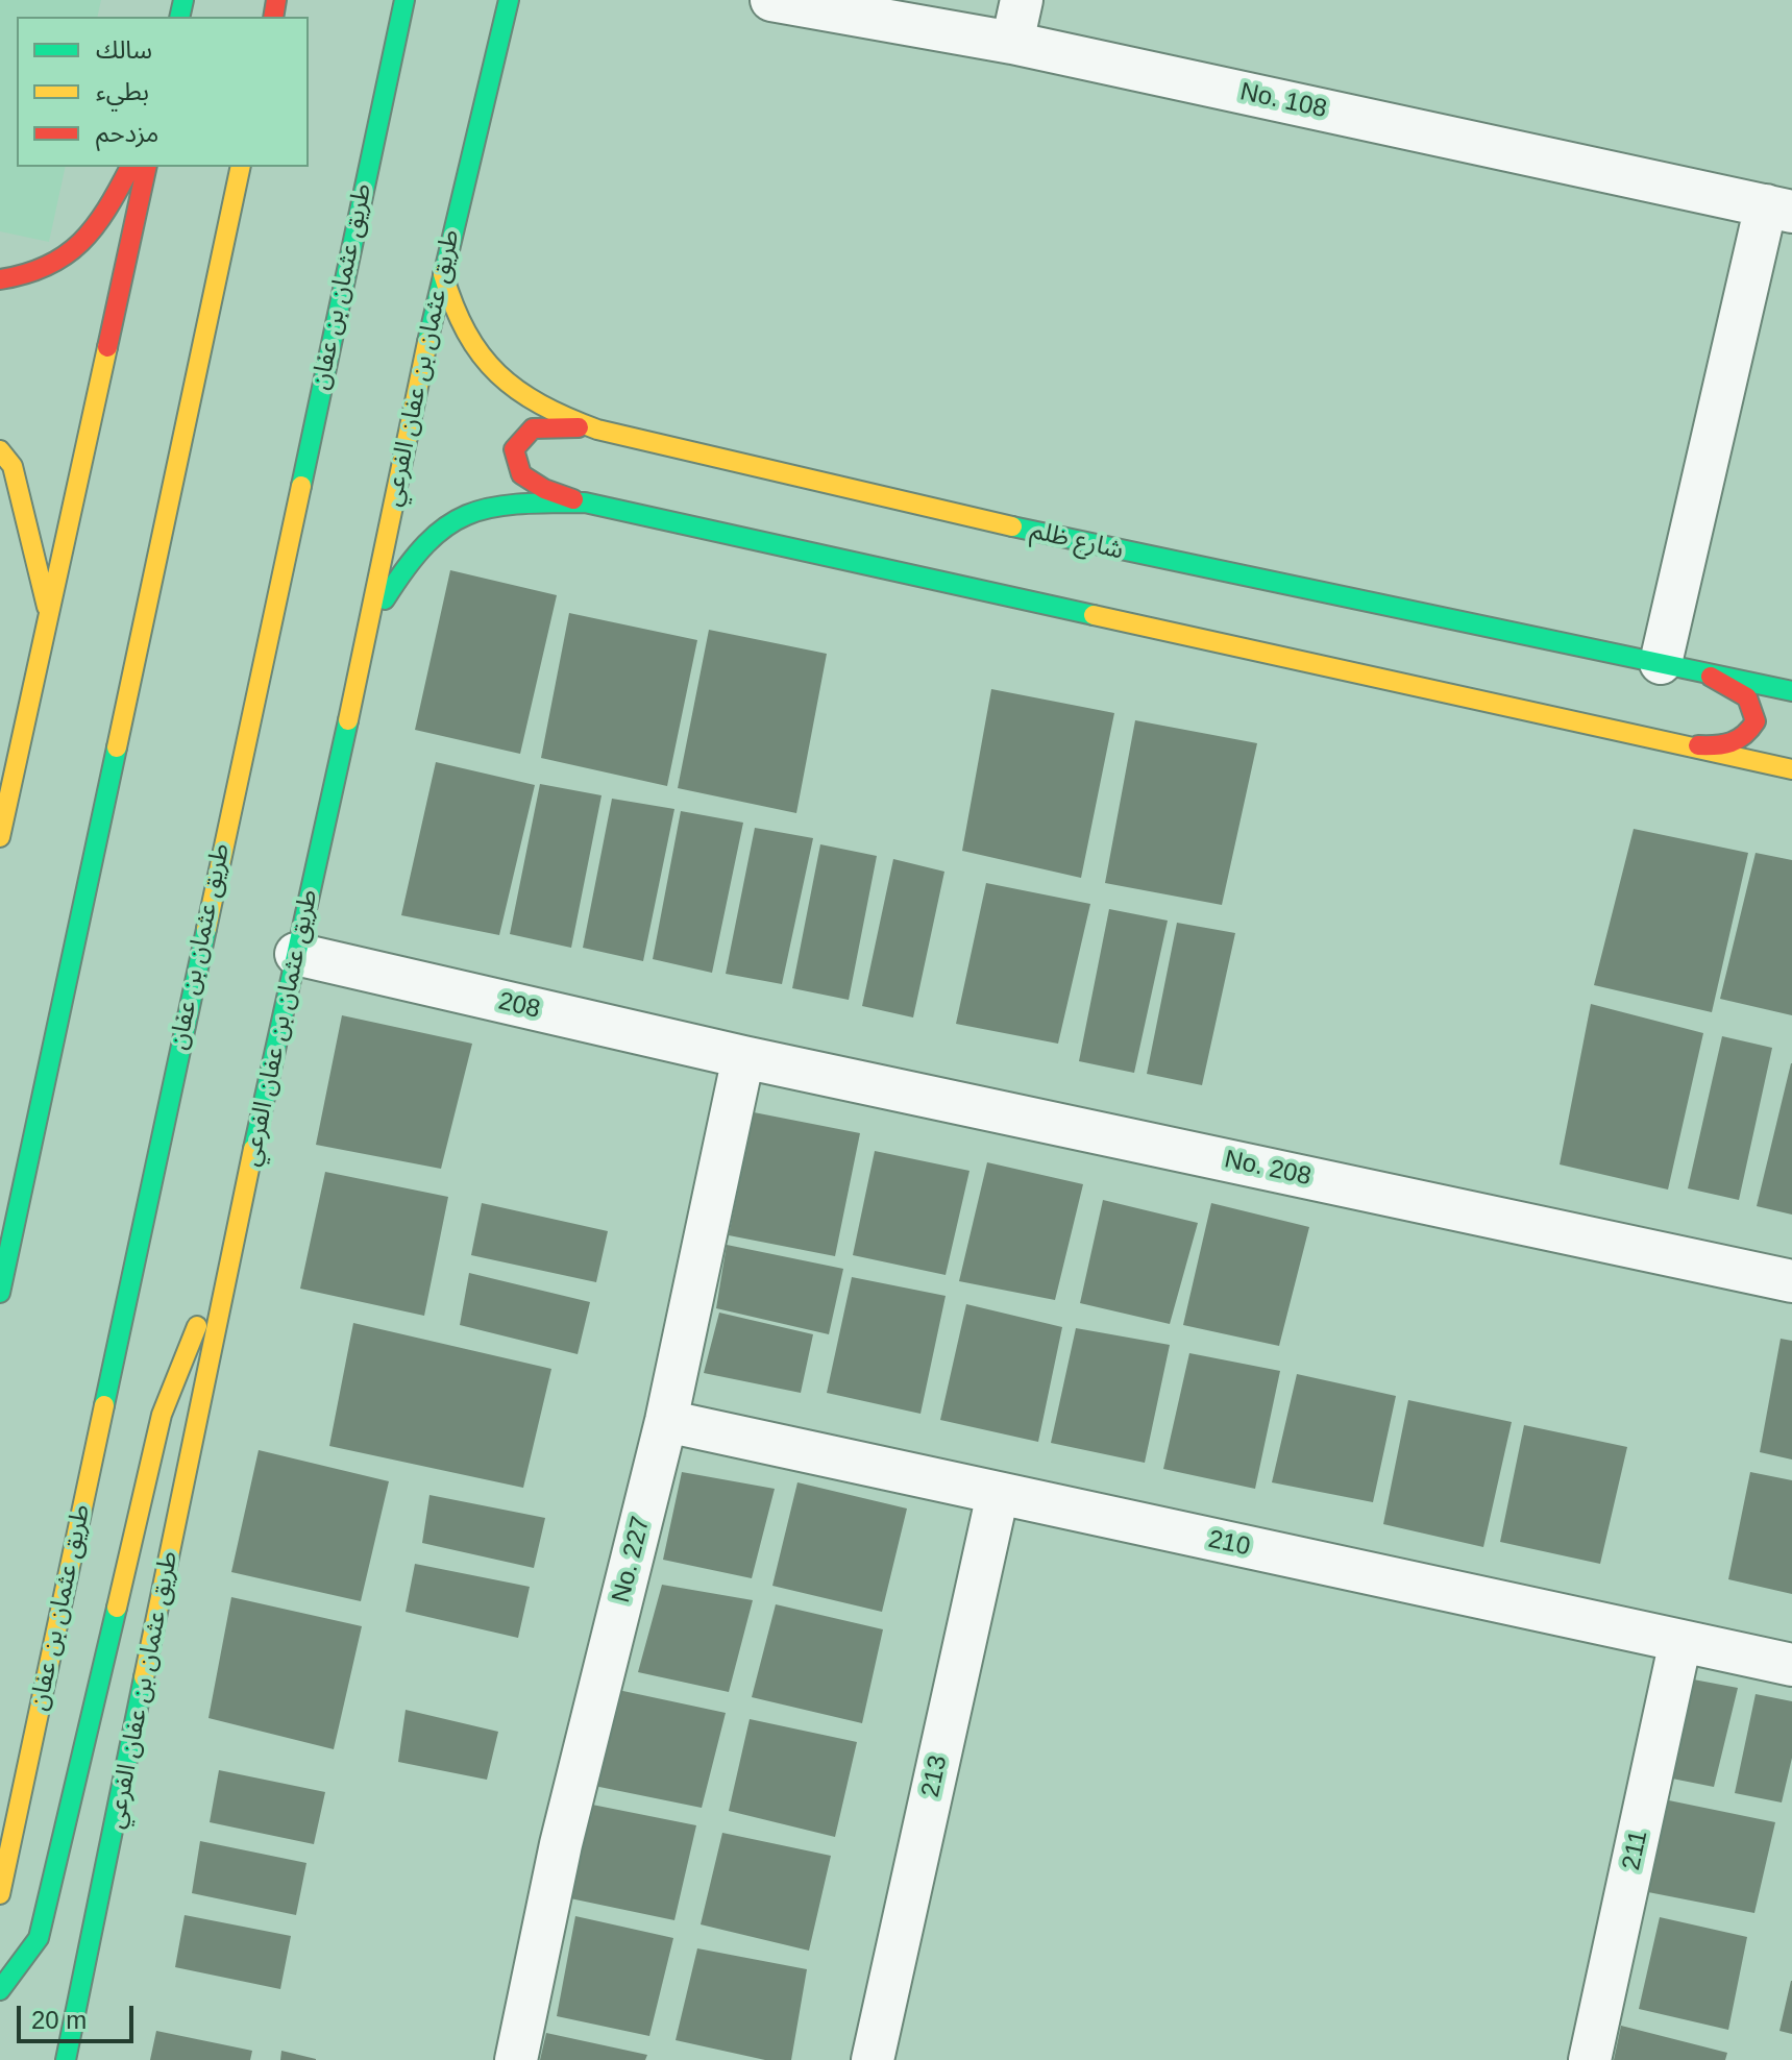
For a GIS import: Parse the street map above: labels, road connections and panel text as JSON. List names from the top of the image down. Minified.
{"streets":{"main road":["طريق عثمان بن عفان","طريق عثمان بن عفان الفرعي","شارع ظلم"],"street":["No. 108","208","No. 208","210","No. 227","213","211"]},"crossings":[["طريق عثمان بن عفان الفرعي","شارع ظلم"],["طريق عثمان بن عفان الفرعي","208"],["208","No. 208"],["208","No. 227"],["No. 208","No. 227"],["210","No. 227"],["210","213"],["210","211"]],"legend":["سالك","بطيء","مزدحم"],"scale_bar":"20 m"}
